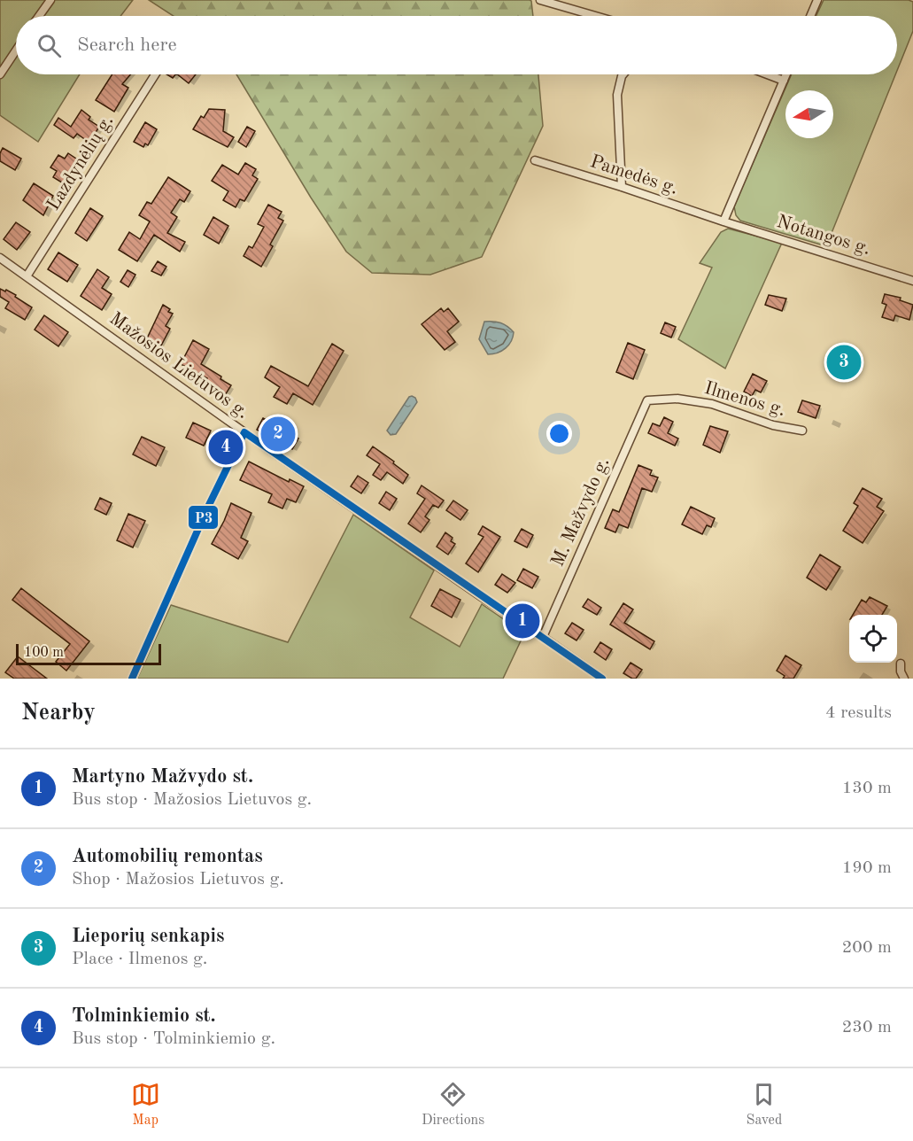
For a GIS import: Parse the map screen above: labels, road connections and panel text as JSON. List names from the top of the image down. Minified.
{"streets":{"street":["Lazdynėlių g.","Pamedės g.","Notangos g.","Mažosios Lietuvos g.","Ilmenos g.","M. Mažvydo g."]},"crossings":[["Lazdynėlių g.","Mažosios Lietuvos g."],["Pamedės g.","Notangos g."],["Mažosios Lietuvos g.","M. Mažvydo g."],["Ilmenos g.","M. Mažvydo g."]],"lines":["transit line P3"],"scale_bar":"100 m","north":"left","page":{"search":"Search here","pins":["3","2","4","1"],"scale":"100 m","heading":["Nearby","4 results"],"list":[{"mark":"1","name":"Martyno Mažvydo st.","note":"Bus stop · Mažosios Lietuvos g.","value":"130 m"},{"mark":"2","name":"Automobilių remontas","note":"Shop · Mažosios Lietuvos g.","value":"190 m"},{"mark":"3","name":"Lieporių senkapis","note":"Place · Ilmenos g.","value":"200 m"},{"mark":"4","name":"Tolminkiemio st.","note":"Bus stop · Tolminkiemio g.","value":"230 m"}],"nav":["Map","Directions","Saved"]}}
